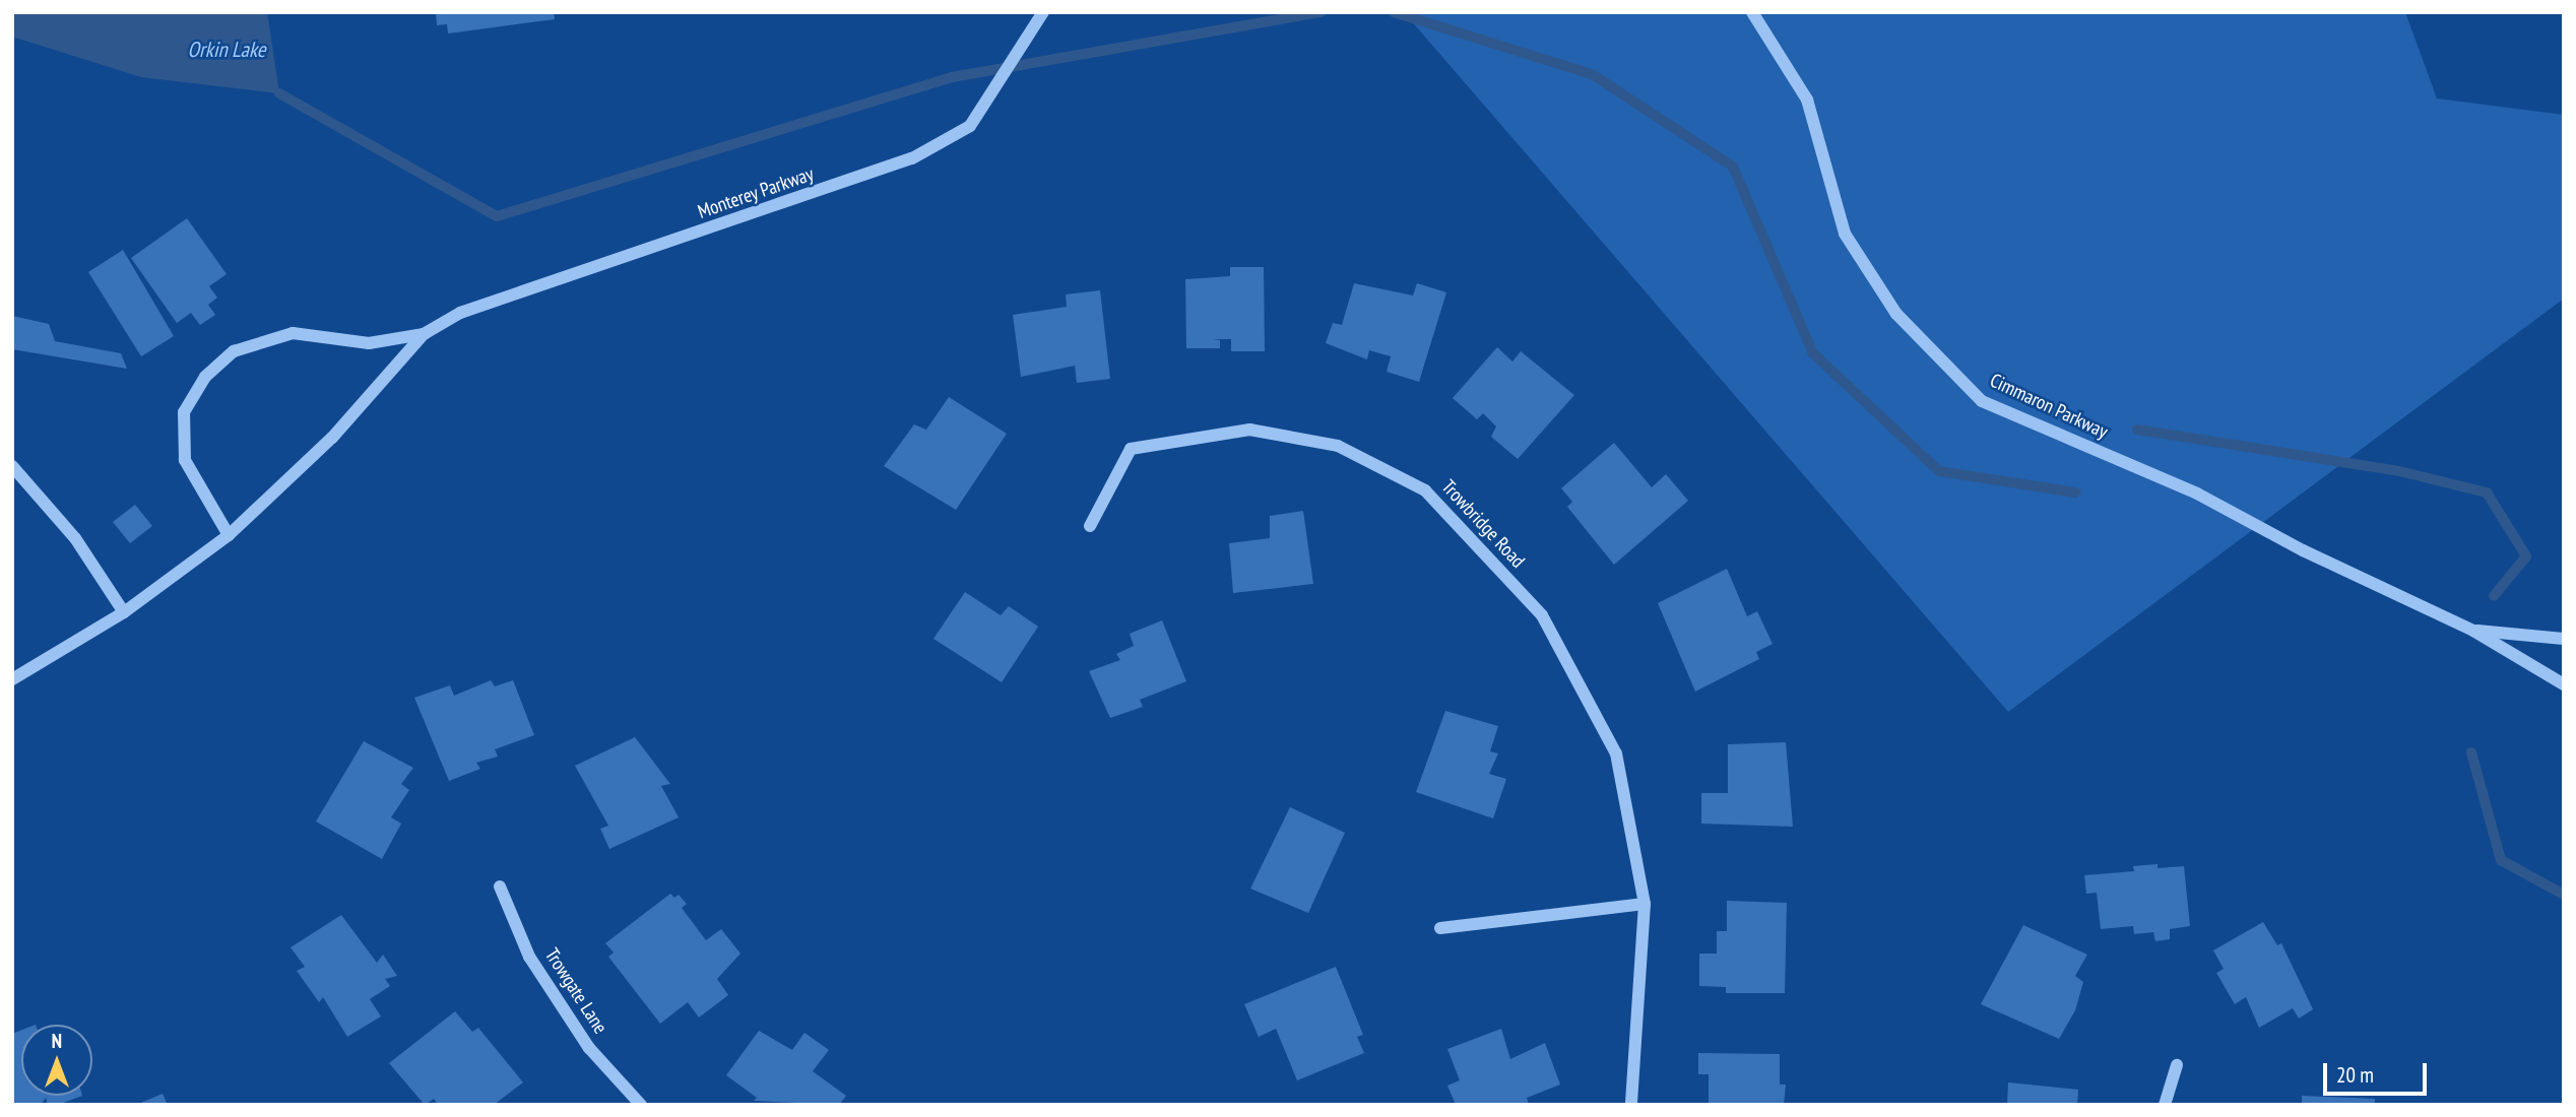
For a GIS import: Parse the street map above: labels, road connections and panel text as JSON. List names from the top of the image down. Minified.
{"streets":{"street":["Monterey Parkway","Cimmaron Parkway","Trowbridge Road","Trowgate Lane"]},"water":["Orkin Lake"],"scale_bar":"20 m","north":"top"}
